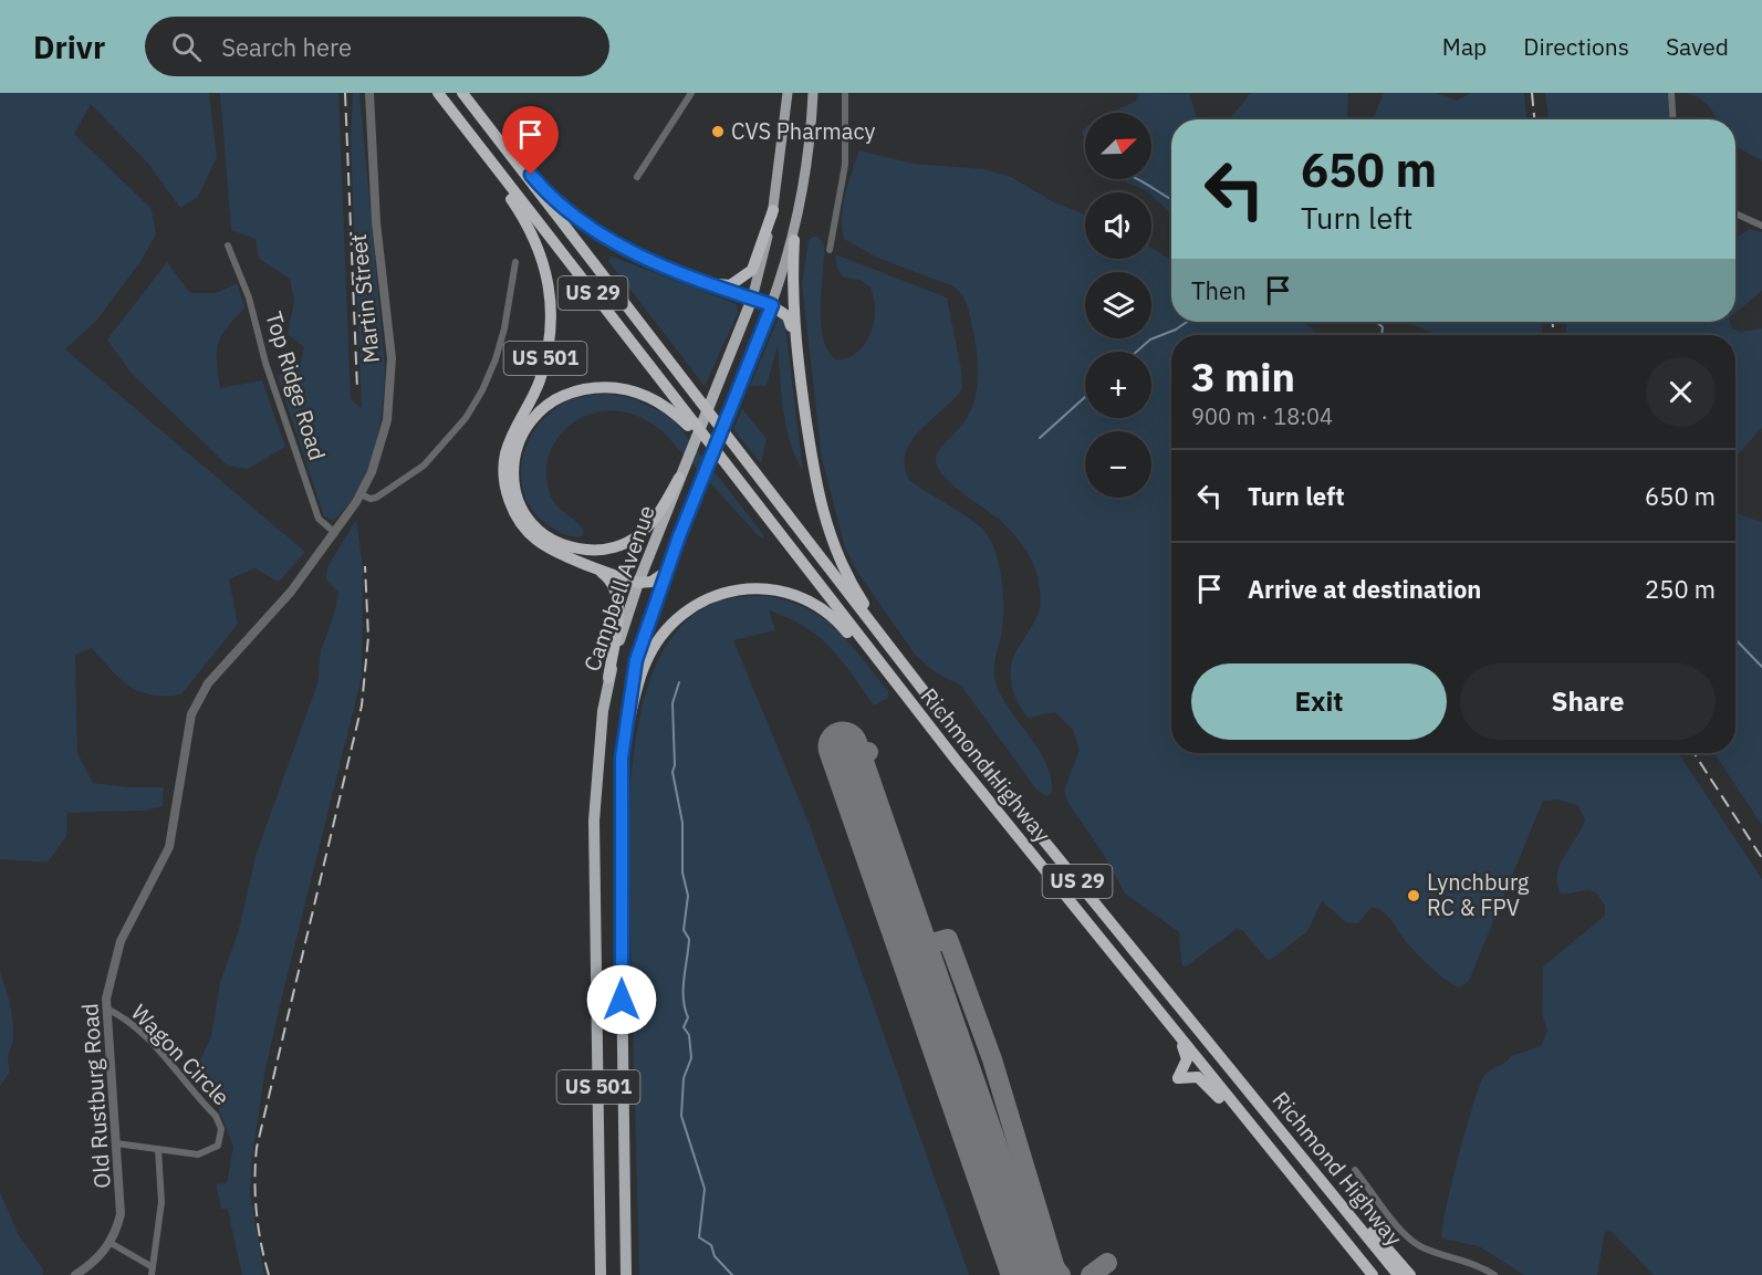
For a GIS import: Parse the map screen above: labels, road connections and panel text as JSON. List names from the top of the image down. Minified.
{"streets":{"highway":["US 29","US 501","Campbell Avenue","Richmond Highway"],"street":["Martin Street","Top Ridge Road","Wagon Circle","Old Rustburg Road"]},"crossings":[["US 29","US 501"],["US 29","Richmond Highway"],["Martin Street","Old Rustburg Road"],["US 501","Campbell Avenue"],["Top Ridge Road","Old Rustburg Road"],["Wagon Circle","Old Rustburg Road"]],"places":["CVS Pharmacy","Lynchburg RC & FPV"],"north":"top right","page":{"header":"Drivr","search":"Search here","nav":["Map","Directions","Saved"],"map_buttons":["+","−"],"turn":["650 m","Turn left"],"then":"Then","heading":["3 min","900 m · 18:04"],"list":[{"name":"Turn left","value":"650 m"},{"name":"Arrive at destination","value":"250 m"}],"buttons":["Exit","Share"]}}
